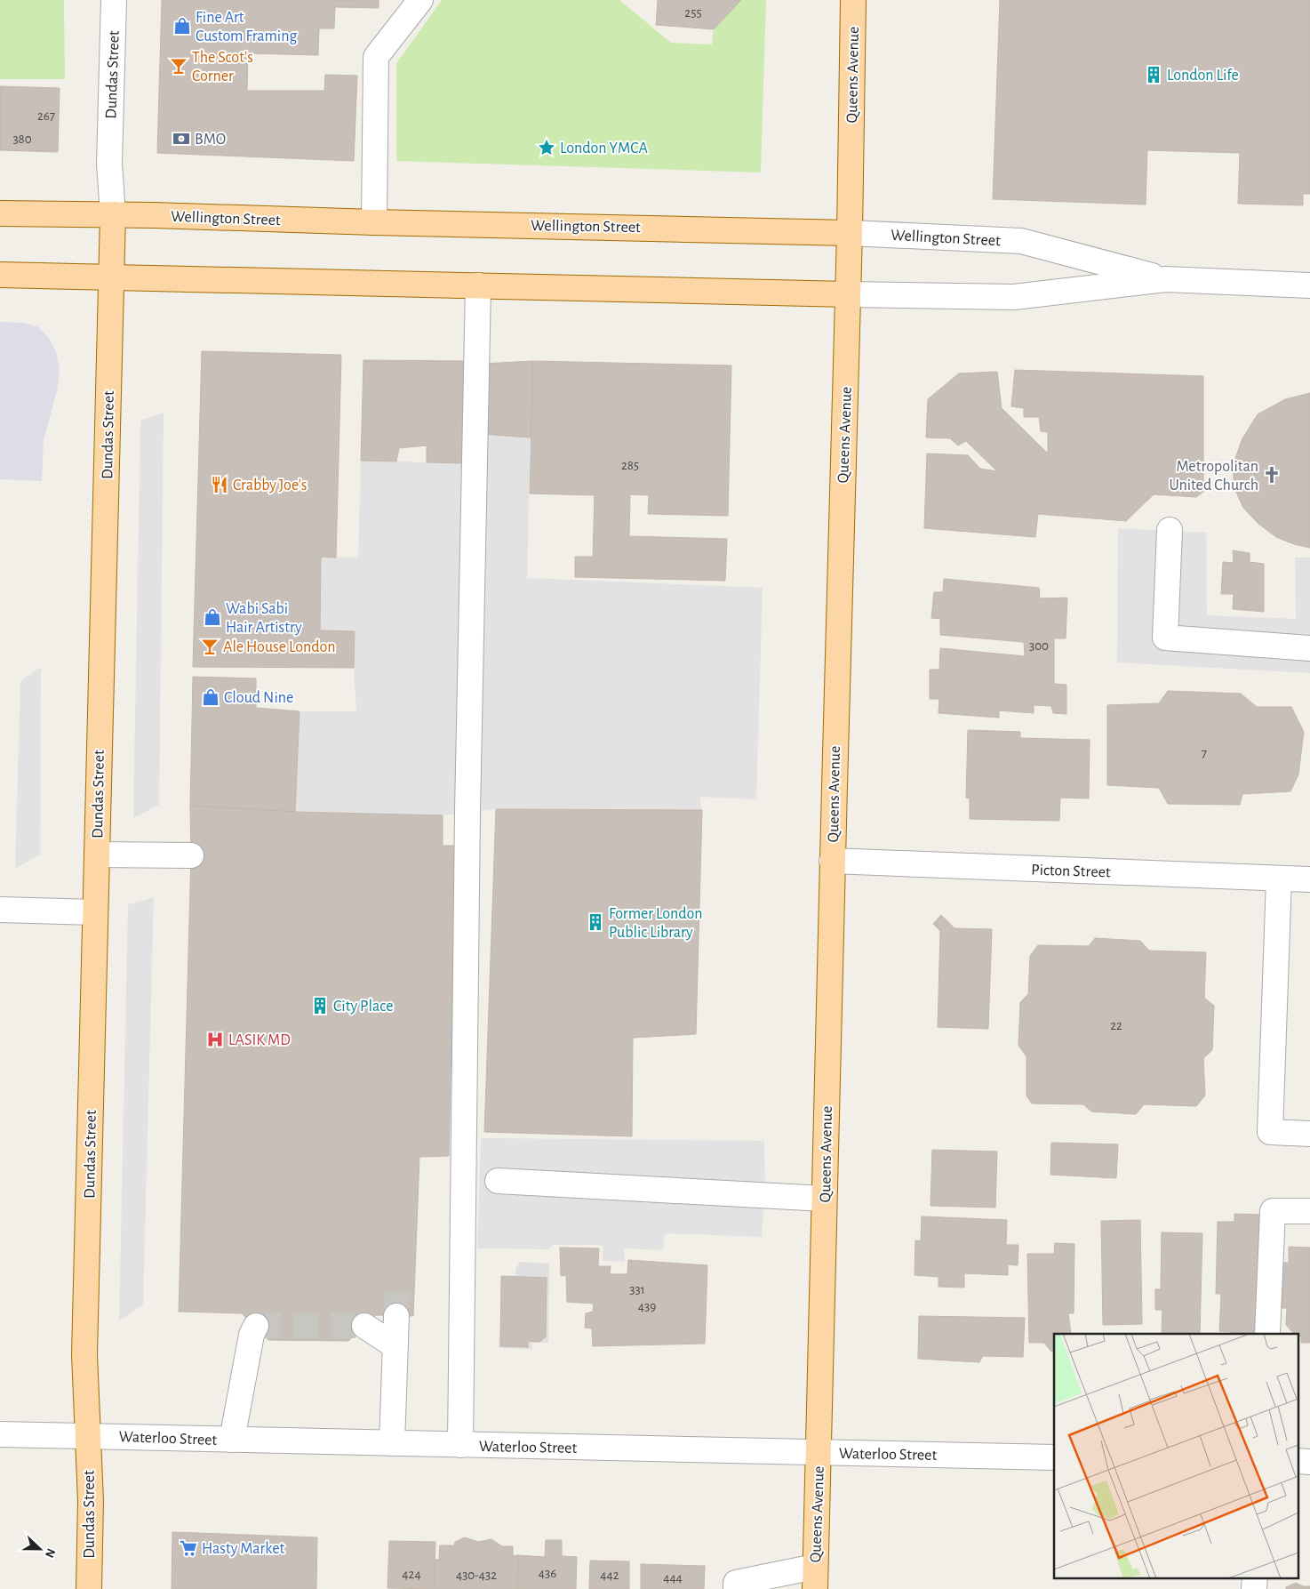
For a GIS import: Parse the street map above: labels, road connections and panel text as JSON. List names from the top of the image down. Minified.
{"streets":{"main road":["Dundas Street","Queens Avenue","Wellington Street"],"street":["Picton Street","Waterloo Street"]},"crossings":[["Dundas Street","Wellington Street"],["Dundas Street","Waterloo Street"],["Queens Avenue","Wellington Street"],["Queens Avenue","Picton Street"],["Queens Avenue","Waterloo Street"]],"places":{"shop":["Fine Art Custom Framing","Wabi Sabi Hair Artistry","Cloud Nine"],"bar":["The Scot's Corner","Ale House London"],"building":["London Life","Former London Public Library","City Place"],"bank":["BMO"],"place":["London YMCA"],"church":["Metropolitan United Church"],"restaurant":["Crabby Joe's"],"hospital":["LASIK MD"],"supermarket":["Hasty Market"]},"house_numbers":["255","267","380","285","300","7","22","331","439","436","424","430-432","442","444"],"north":"right"}
